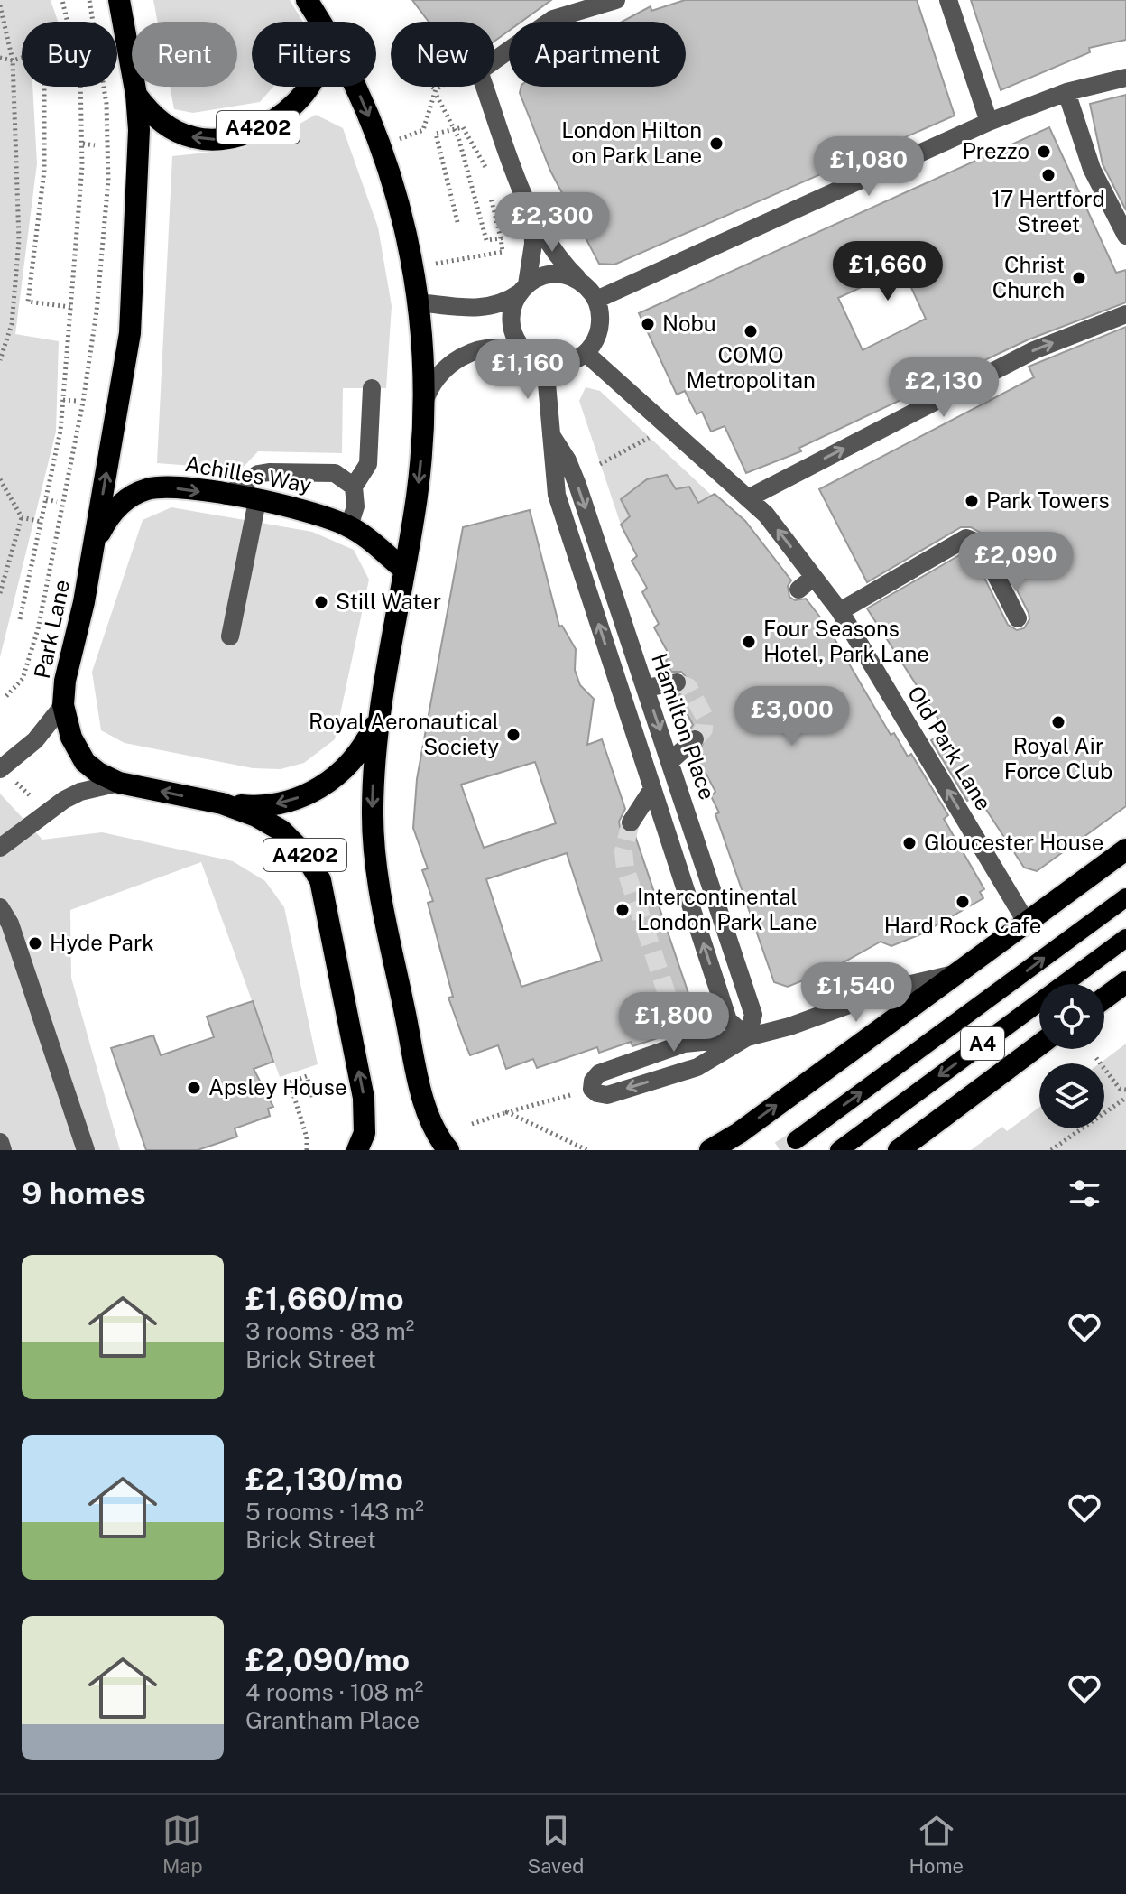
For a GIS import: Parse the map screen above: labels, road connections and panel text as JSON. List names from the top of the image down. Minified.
{"streets":{"highway":["A4202","Achilles Way","Park Lane","A4"],"street":["Hamilton Place","Old Park Lane"]},"crossings":[["A4202","Achilles Way"],["A4202","Park Lane"],["Achilles Way","Park Lane"],["Hamilton Place","Old Park Lane"]],"one_way":["Achilles Way","Old Park Lane"],"places":["London Hilton on Park Lane","Prezzo","17 Hertford Street","Christ Church","Nobu","COMO Metropolitan","Park Towers","Still Water","Four Seasons Hotel, Park Lane","Royal Air Force Club","Royal Aeronautical Society","Gloucester House","Hard Rock Cafe","Intercontinental London Park Lane","Hyde Park","Apsley House"],"page":{"chip":["Buy","Rent","Filters","New","Apartment"],"price":["£1,080","£2,300","£1,660","£1,160","£2,130","£2,090","£3,000","£1,540","£1,800"],"heading":"9 homes","list":[{"name":"£1,660/mo","note":"3 rooms · 83 m² · Brick Street"},{"name":"£2,130/mo","note":"5 rooms · 143 m² · Brick Street"},{"name":"£2,090/mo","note":"4 rooms · 108 m² · Grantham Place"}],"tabs":["Map","Saved","Home"]}}
